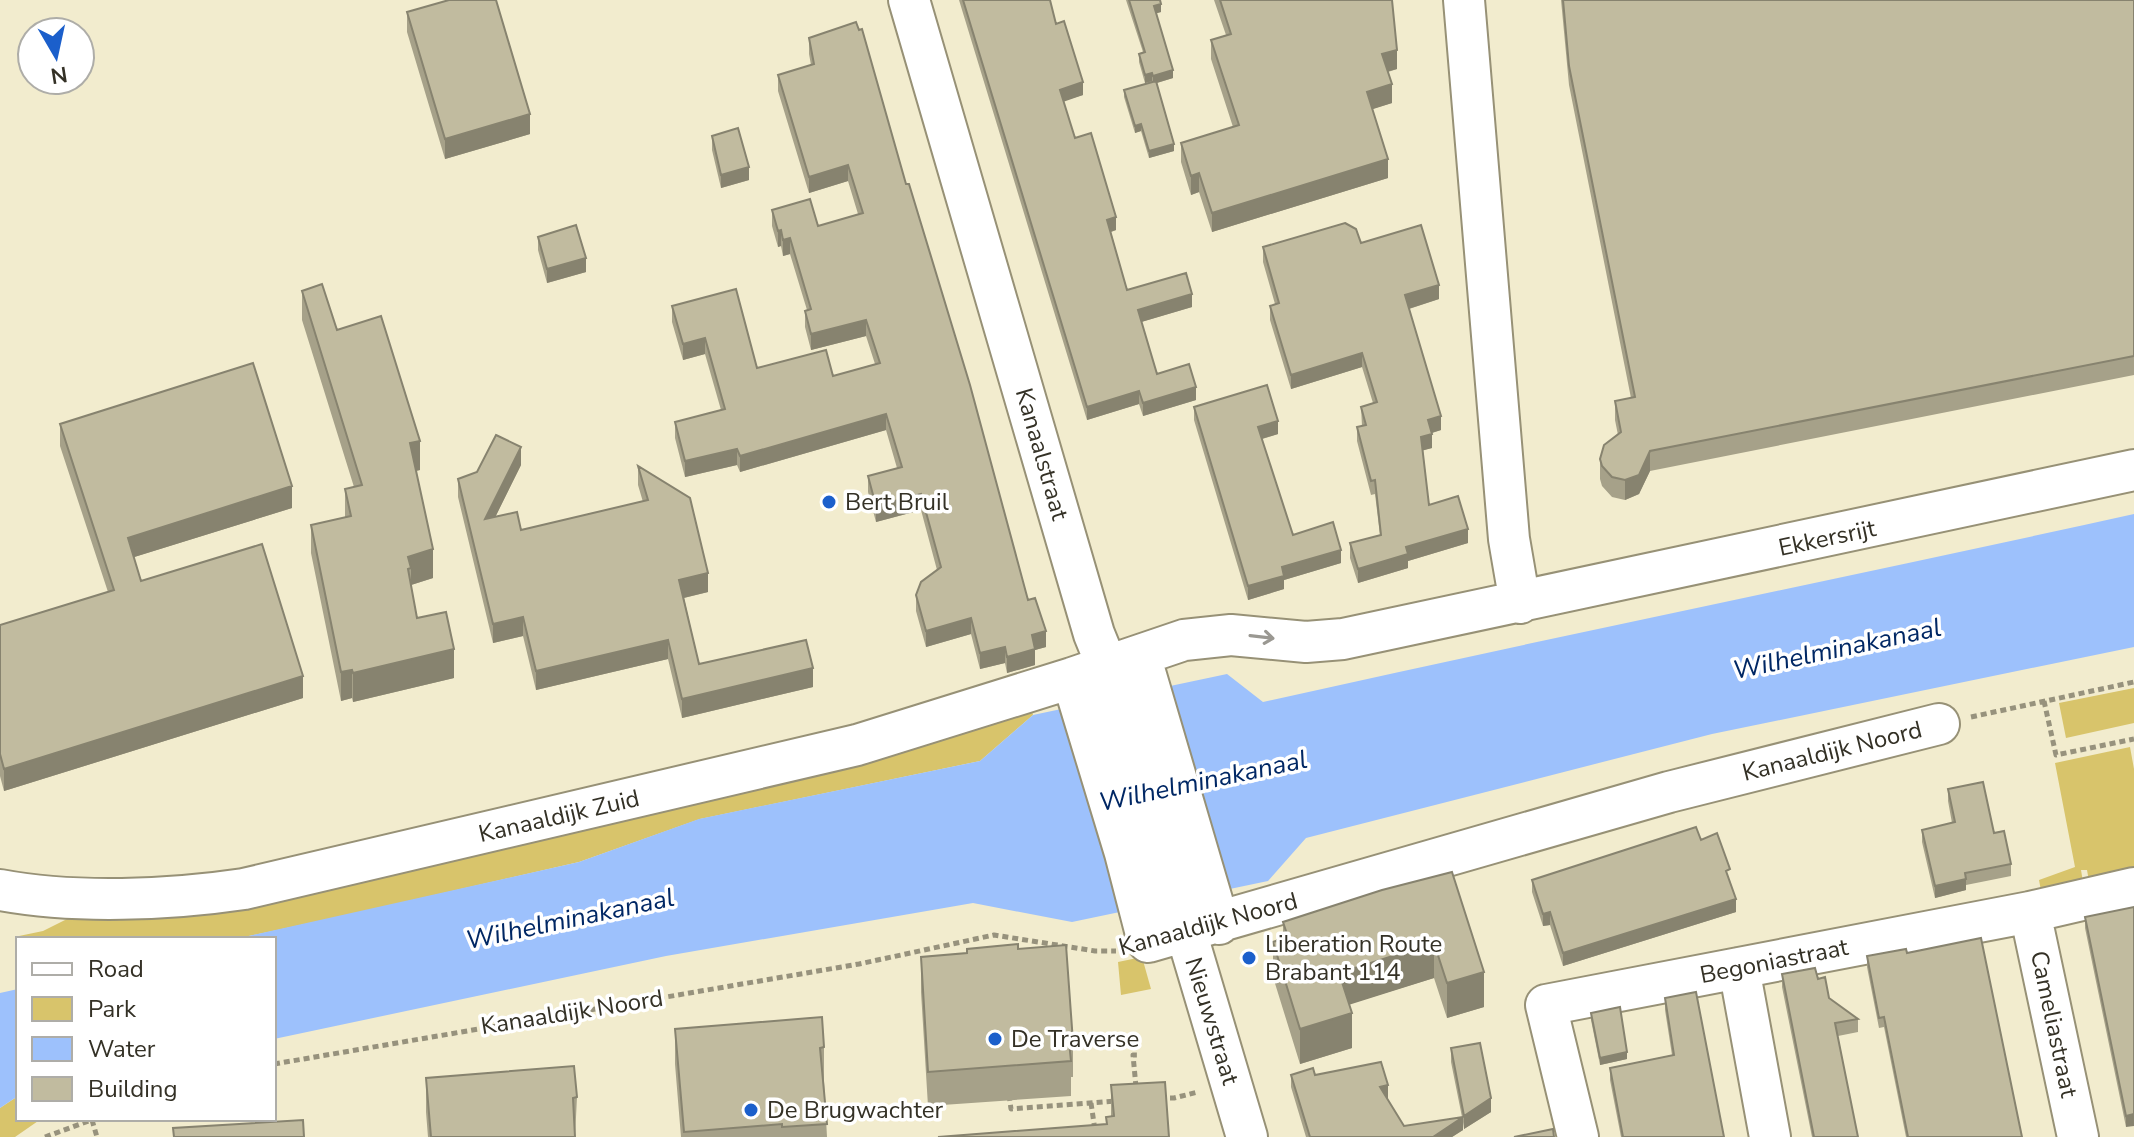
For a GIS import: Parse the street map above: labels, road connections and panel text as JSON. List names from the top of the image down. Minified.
{"streets":{"street":["Kanaalstraat","Ekkersrijt","Kanaaldijk Noord","Kanaaldijk Zuid","Begoniastraat","Nieuwstraat","Cameliastraat"]},"crossings":[["Kanaalstraat","Ekkersrijt"],["Kanaalstraat","Kanaaldijk Noord"],["Kanaalstraat","Kanaaldijk Zuid"],["Kanaalstraat","Nieuwstraat"],["Ekkersrijt","Kanaaldijk Zuid"],["Kanaaldijk Noord","Nieuwstraat"],["Begoniastraat","Cameliastraat"]],"one_way":["Ekkersrijt"],"water":["Wilhelminakanaal"],"places":["Bert Bruil","Liberation Route Brabant 114","De Traverse","De Brugwachter"],"legend":["Road","Park","Water","Building"],"north":"bottom"}
